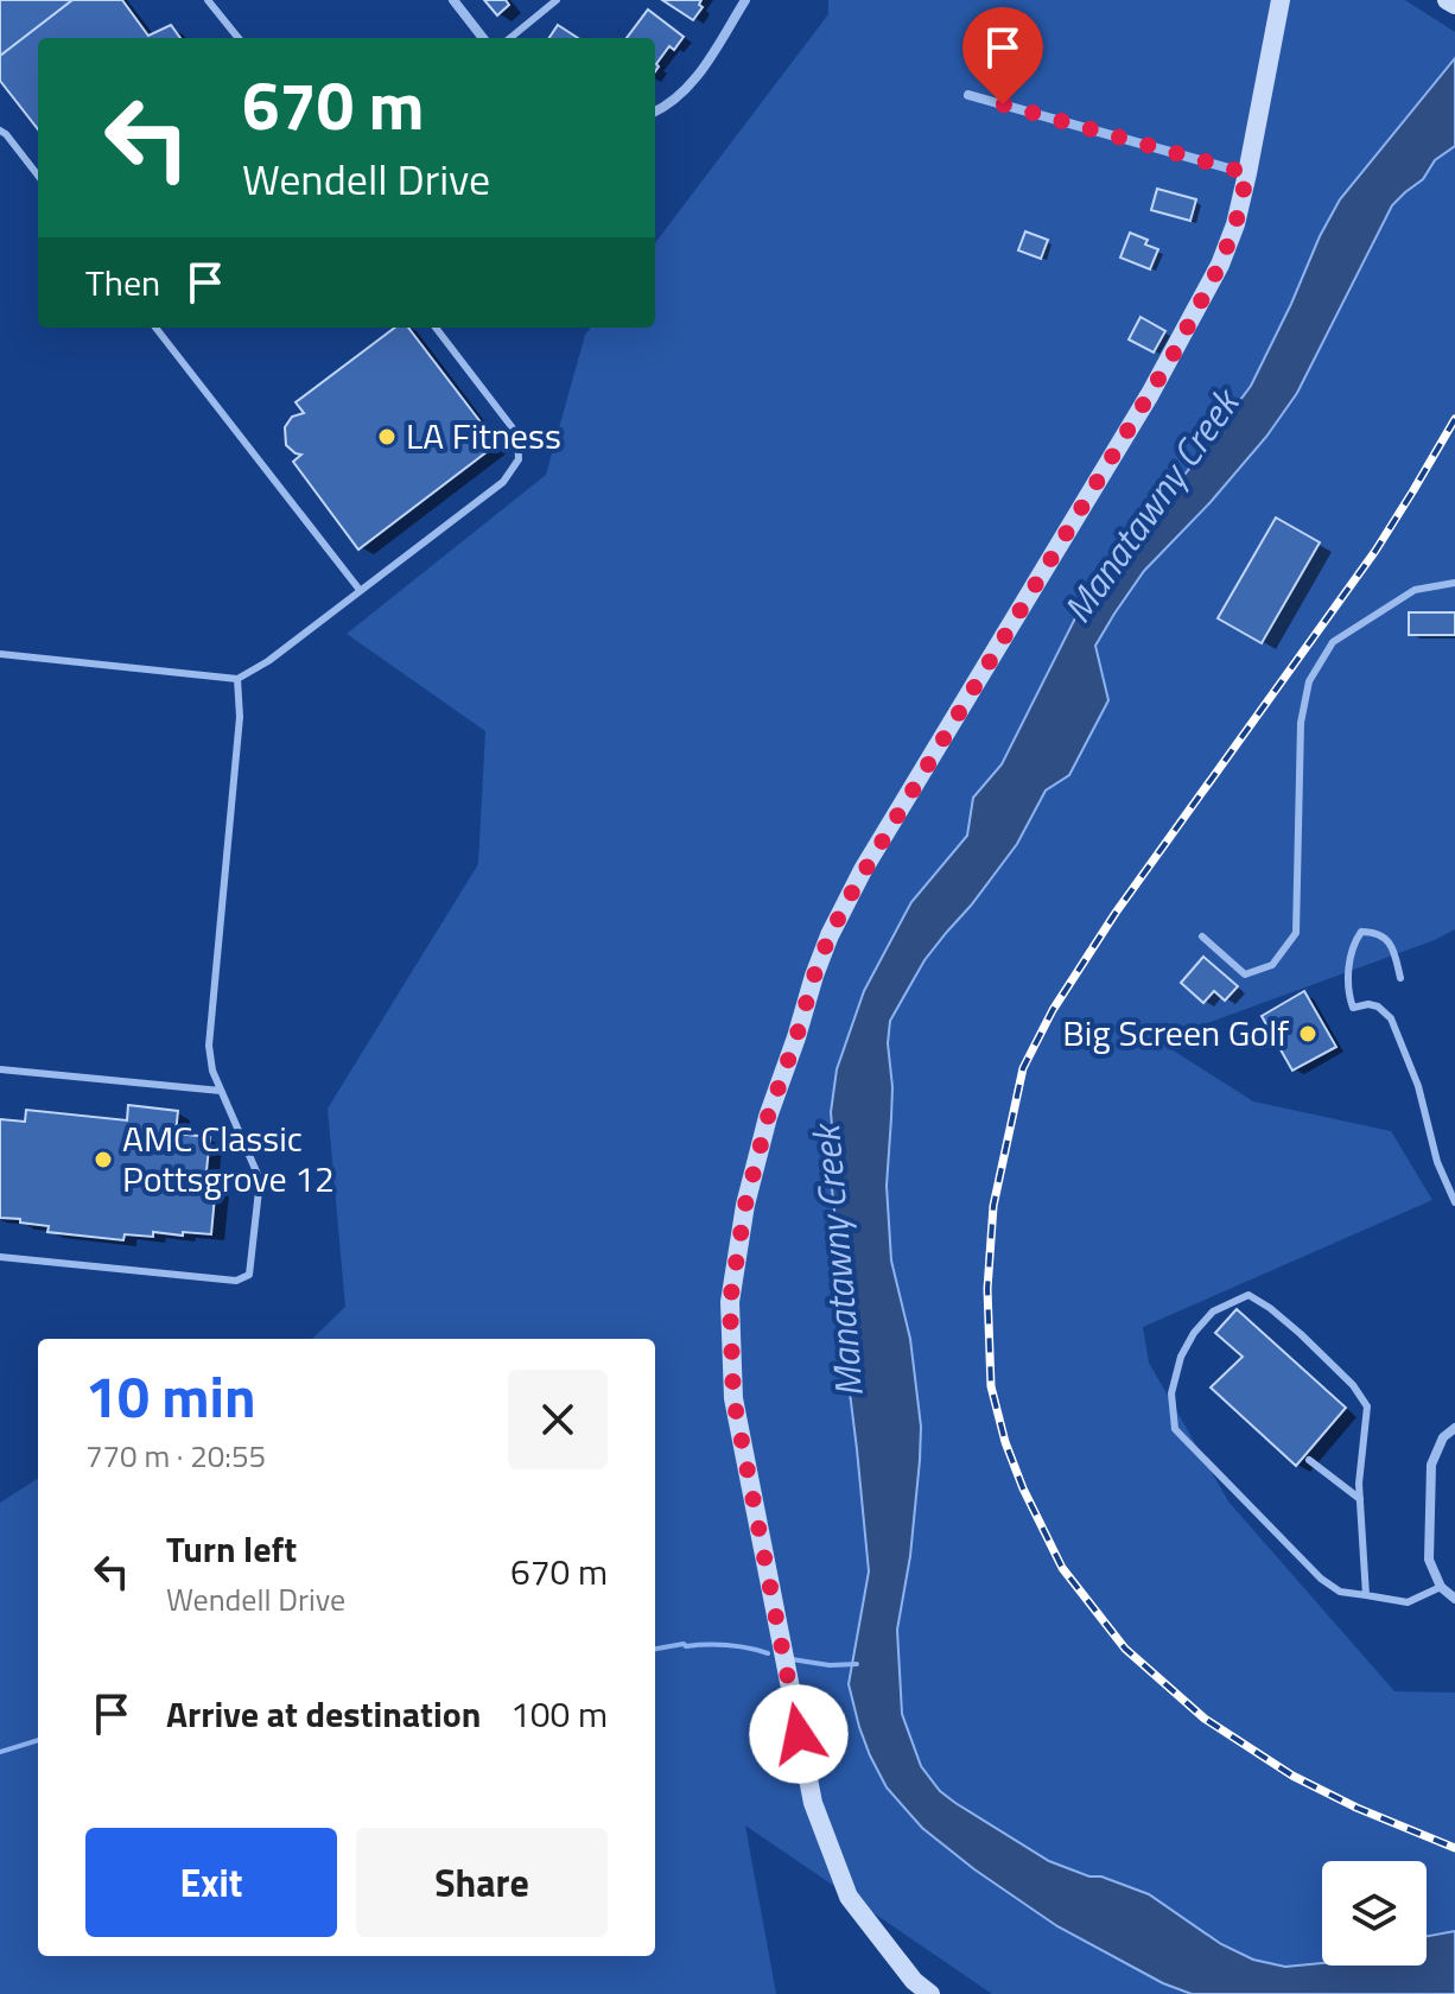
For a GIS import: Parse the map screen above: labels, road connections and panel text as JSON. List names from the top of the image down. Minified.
{"water":["Manatawny Creek"],"places":["LA Fitness","Big Screen Golf","AMC Classic Pottsgrove 12"],"page":{"turn":["670 m","Wendell Drive"],"then":"Then","heading":["10 min","770 m · 20:55"],"list":[{"name":"Turn left","note":"Wendell Drive","value":"670 m"},{"name":"Arrive at destination","value":"100 m"}],"buttons":["Exit","Share"]}}
